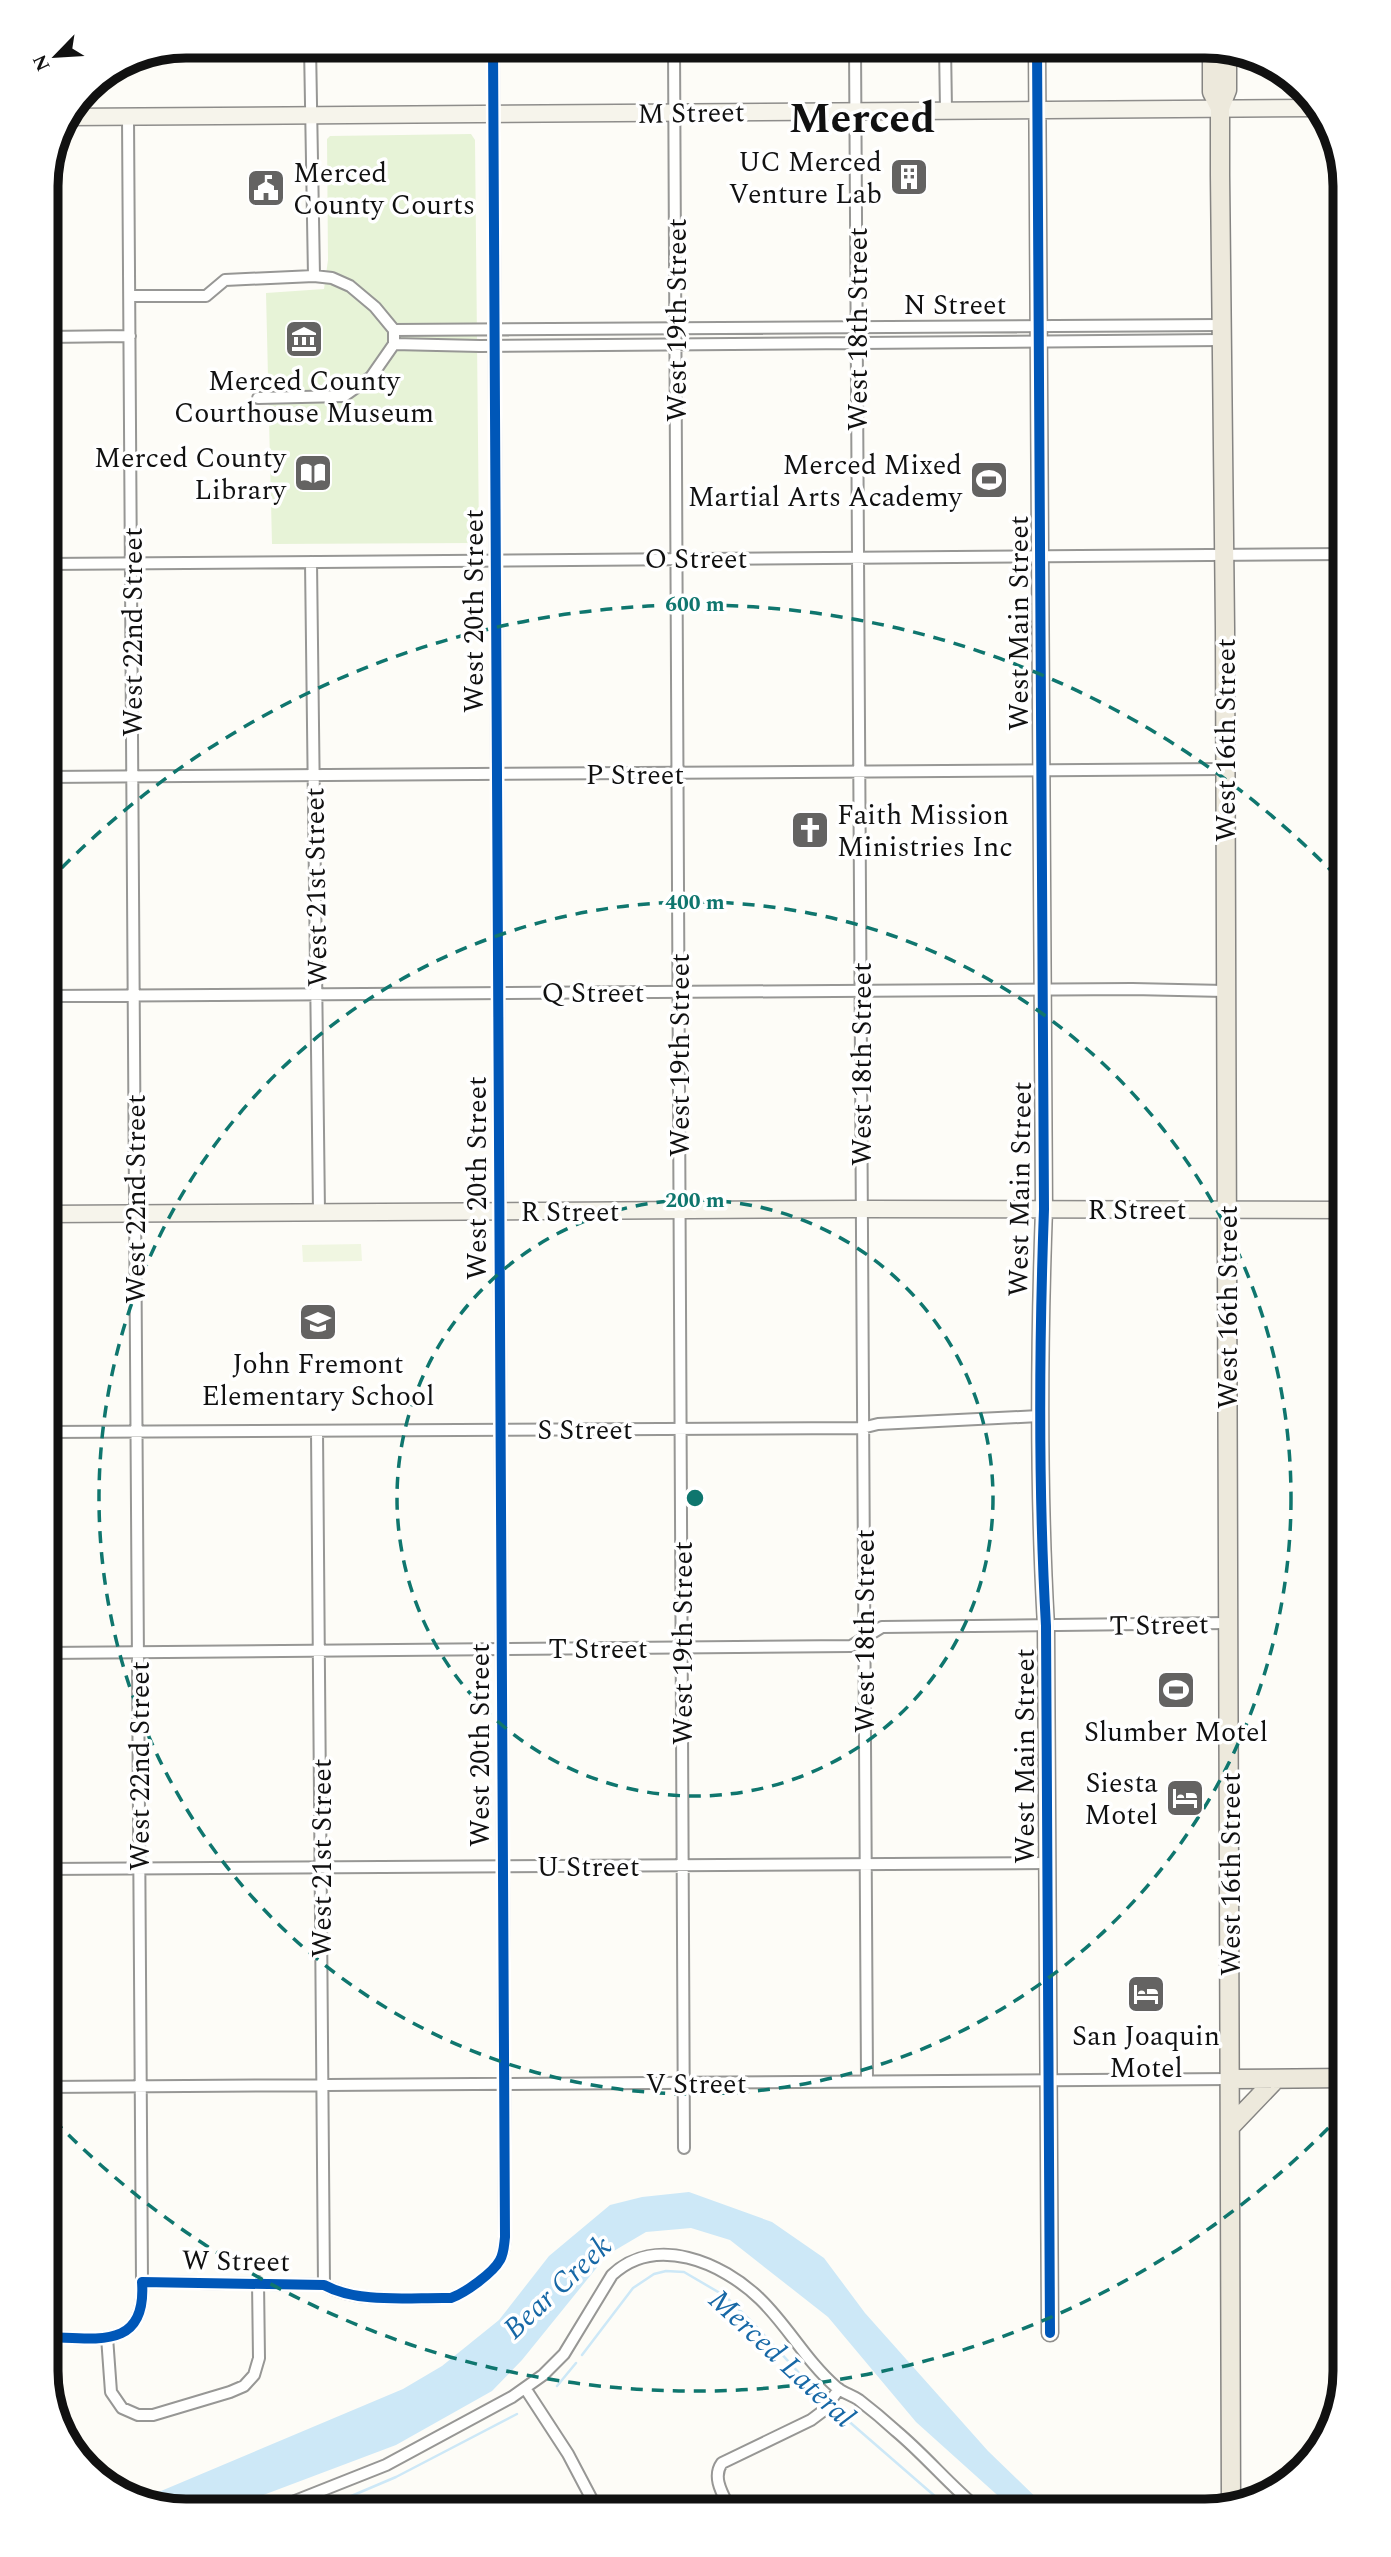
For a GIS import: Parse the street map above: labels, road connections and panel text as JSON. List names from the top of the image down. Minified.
{"streets":{"main road":["West 16th Street","V Street"],"street":["M Street","N Street","West 19th Street","West 18th Street","O Street","West 20th Street","West Main Street","West 22nd Street","P Street","West 21st Street","Q Street","R Street","S Street","T Street","U Street","W Street"]},"crossings":[["M Street","West 19th Street"],["M Street","West 18th Street"],["M Street","West 20th Street"],["M Street","West Main Street"],["M Street","West 22nd Street"],["M Street","West 16th Street"],["N Street","West 19th Street"],["N Street","West 18th Street"],["N Street","West 20th Street"],["N Street","West Main Street"],["N Street","West 16th Street"],["West 19th Street","O Street"],["West 19th Street","P Street"],["West 19th Street","Q Street"],["West 19th Street","R Street"],["West 19th Street","S Street"],["West 19th Street","T Street"],["West 19th Street","U Street"],["West 19th Street","V Street"],["West 18th Street","O Street"],["West 18th Street","P Street"],["West 18th Street","Q Street"],["West 18th Street","R Street"],["West 18th Street","S Street"],["West 18th Street","T Street"],["West 18th Street","U Street"],["West 18th Street","V Street"],["O Street","West 20th Street"],["O Street","West Main Street"],["O Street","West 22nd Street"],["O Street","West 16th Street"],["O Street","West 21st Street"],["West 20th Street","P Street"],["West 20th Street","Q Street"],["West 20th Street","R Street"],["West 20th Street","S Street"],["West 20th Street","T Street"],["West 20th Street","U Street"],["West 20th Street","V Street"],["West 20th Street","W Street"],["West Main Street","P Street"],["West Main Street","Q Street"],["West Main Street","R Street"],["West Main Street","S Street"],["West Main Street","T Street"],["West Main Street","U Street"],["West Main Street","V Street"],["West 22nd Street","P Street"],["West 22nd Street","Q Street"],["West 22nd Street","R Street"],["West 22nd Street","S Street"],["West 22nd Street","T Street"],["West 22nd Street","U Street"],["West 22nd Street","V Street"],["West 22nd Street","W Street"],["West 16th Street","P Street"],["West 16th Street","Q Street"],["West 16th Street","R Street"],["West 16th Street","T Street"],["West 16th Street","V Street"],["P Street","West 21st Street"],["West 21st Street","Q Street"],["West 21st Street","R Street"],["West 21st Street","S Street"],["West 21st Street","T Street"],["West 21st Street","U Street"],["West 21st Street","V Street"],["West 21st Street","W Street"]],"districts":["Merced"],"water":["Bear Creek","Merced Lateral"],"places":{"building":["UC Merced Venture Lab"],"public building":["Merced County Courts"],"museum":["Merced County Courthouse Museum"],"library":["Merced County Library"],"sports":["Merced Mixed Martial Arts Academy","Slumber Motel"],"church":["Faith Mission Ministries Inc"],"school or university":["John Fremont Elementary School"],"hotel":["Siesta Motel","San Joaquin Motel"]},"north":"bottom left","rings":["600 m","400 m","200 m"]}
